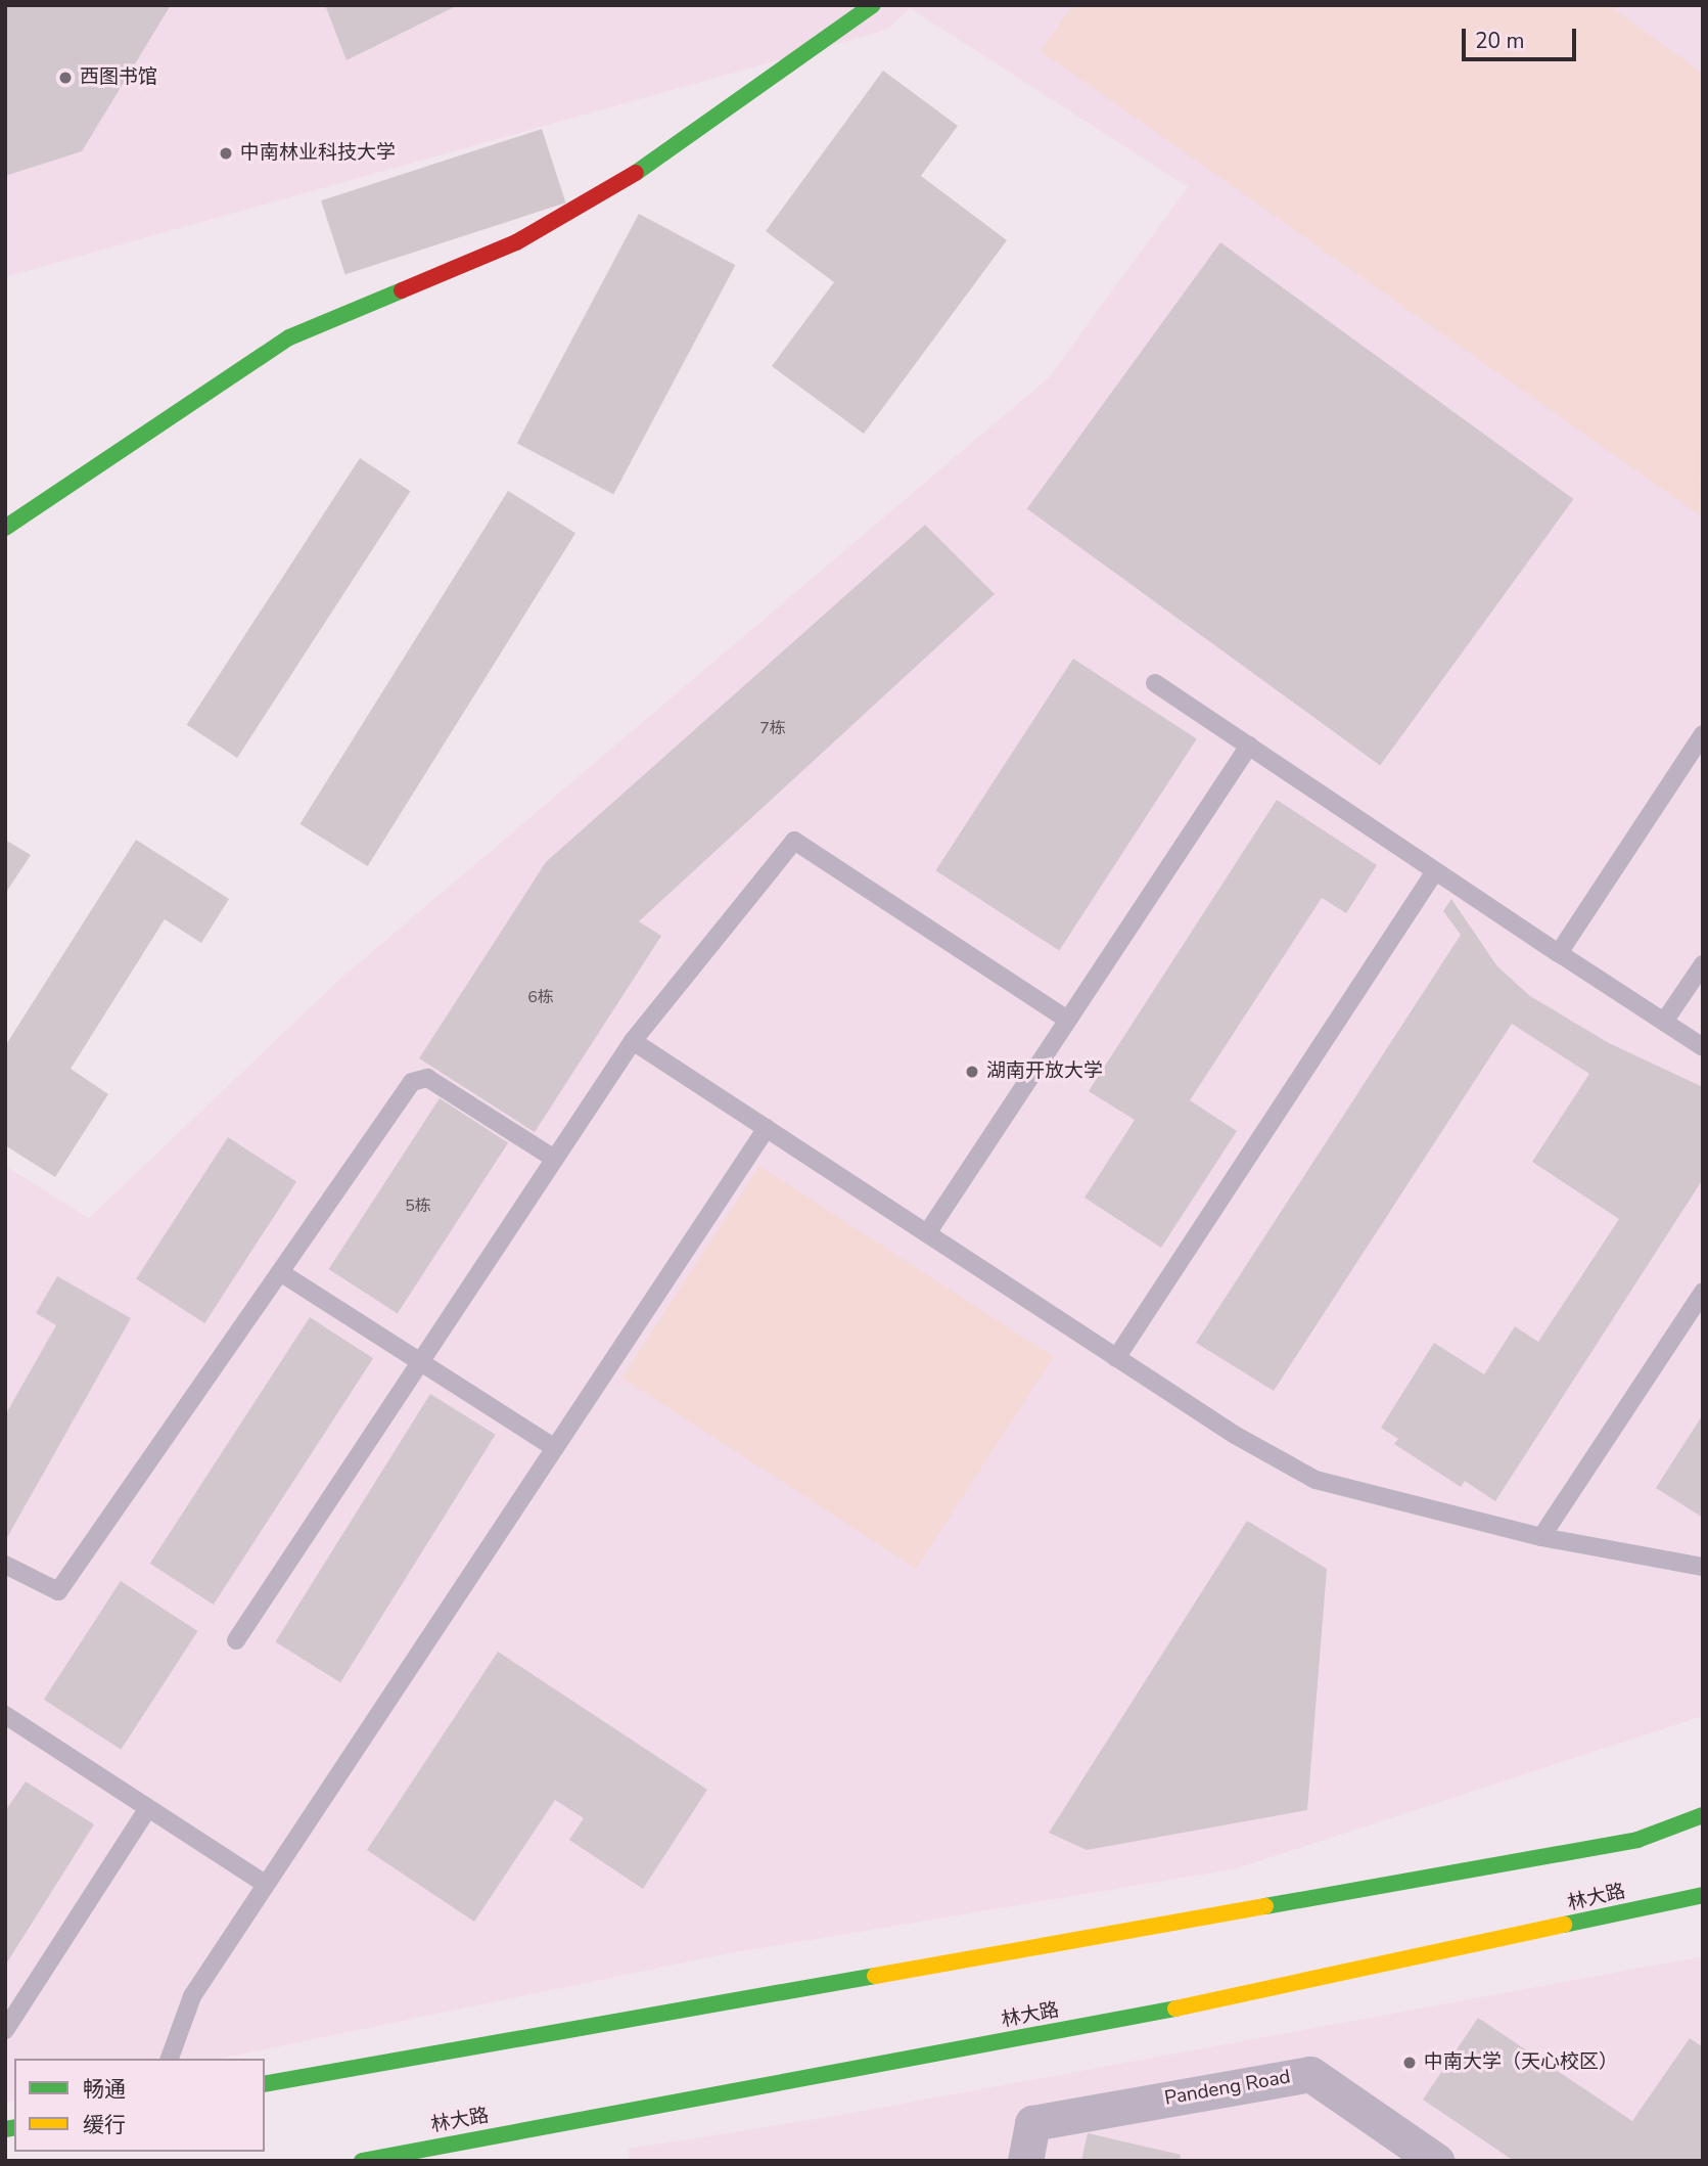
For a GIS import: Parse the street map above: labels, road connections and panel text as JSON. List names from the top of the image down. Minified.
{"streets":{"main road":["林大路"],"street":["Pandeng Road"]},"places":["西图书馆","中南林业科技大学","湖南开放大学","中南大学（天心校区）"],"house_numbers":["7栋","6栋","5栋"],"legend":["畅通","缓行"],"scale_bar":"20 m"}
